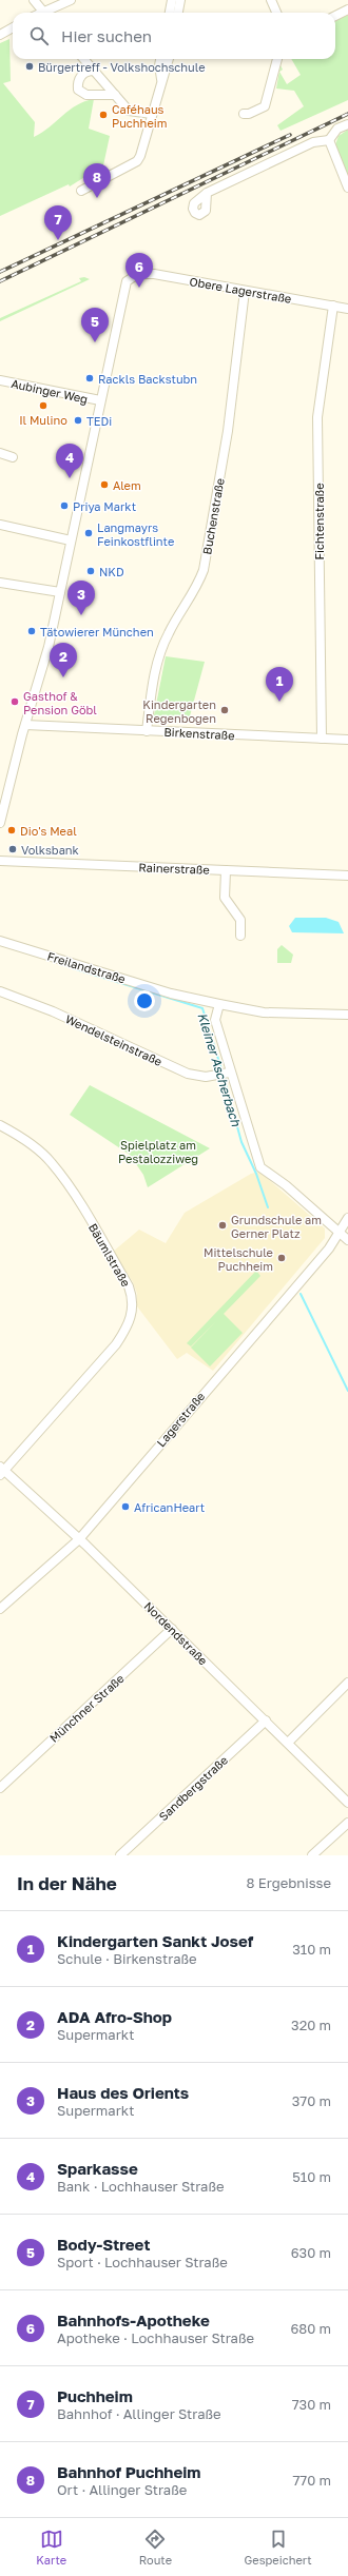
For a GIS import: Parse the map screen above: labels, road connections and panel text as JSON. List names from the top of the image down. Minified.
{"streets":{"street":["Obere Lagerstraße","Aubinger Weg","Buchenstraße","Fichtenstraße","Birkenstraße","Rainerstraße","Freilandstraße","Wendelsteinstraße","Bäumlstraße","Lagerstraße","Nordendstraße","Münchner Straße","Sandbergstraße"]},"crossings":[["Obere Lagerstraße","Aubinger Weg"],["Obere Lagerstraße","Buchenstraße"],["Obere Lagerstraße","Fichtenstraße"],["Buchenstraße","Birkenstraße"],["Fichtenstraße","Birkenstraße"],["Bäumlstraße","Nordendstraße"],["Lagerstraße","Nordendstraße"],["Nordendstraße","Münchner Straße"],["Nordendstraße","Sandbergstraße"]],"water":["Kleiner Ascherbach"],"parks":["Spielplatz am Pestalozziweg"],"places":["Bürgertreff - Volkshochschule","Caféhaus Puchheim","Rackls Backstubn","Il Mulino","TEDi","Alem","Priya Markt","Langmayrs Feinkostflinte","NKD","Tätowierer München","Gasthof & Pension Göbl","Kindergarten Regenbogen","Dio's Meal","Volksbank","Grundschule am Gerner Platz","Mittelschule Puchheim","AfricanHeart"],"page":{"search":"Hier suchen","pins":["8","7","6","5","4","3","2","1"],"heading":["In der Nähe","8 Ergebnisse"],"list":[{"mark":"1","name":"Kindergarten Sankt Josef","note":"Schule · Birkenstraße","value":"310 m"},{"mark":"2","name":"ADA Afro-Shop","note":"Supermarkt","value":"320 m"},{"mark":"3","name":"Haus des Orients","note":"Supermarkt","value":"370 m"},{"mark":"4","name":"Sparkasse","note":"Bank · Lochhauser Straße","value":"510 m"},{"mark":"5","name":"Body-Street","note":"Sport · Lochhauser Straße","value":"630 m"},{"mark":"6","name":"Bahnhofs-Apotheke","note":"Apotheke · Lochhauser Straße","value":"680 m"},{"mark":"7","name":"Puchheim","note":"Bahnhof · Allinger Straße","value":"730 m"},{"mark":"8","name":"Bahnhof Puchheim","note":"Ort · Allinger Straße","value":"770 m"}],"nav":["Karte","Route","Gespeichert"]}}
